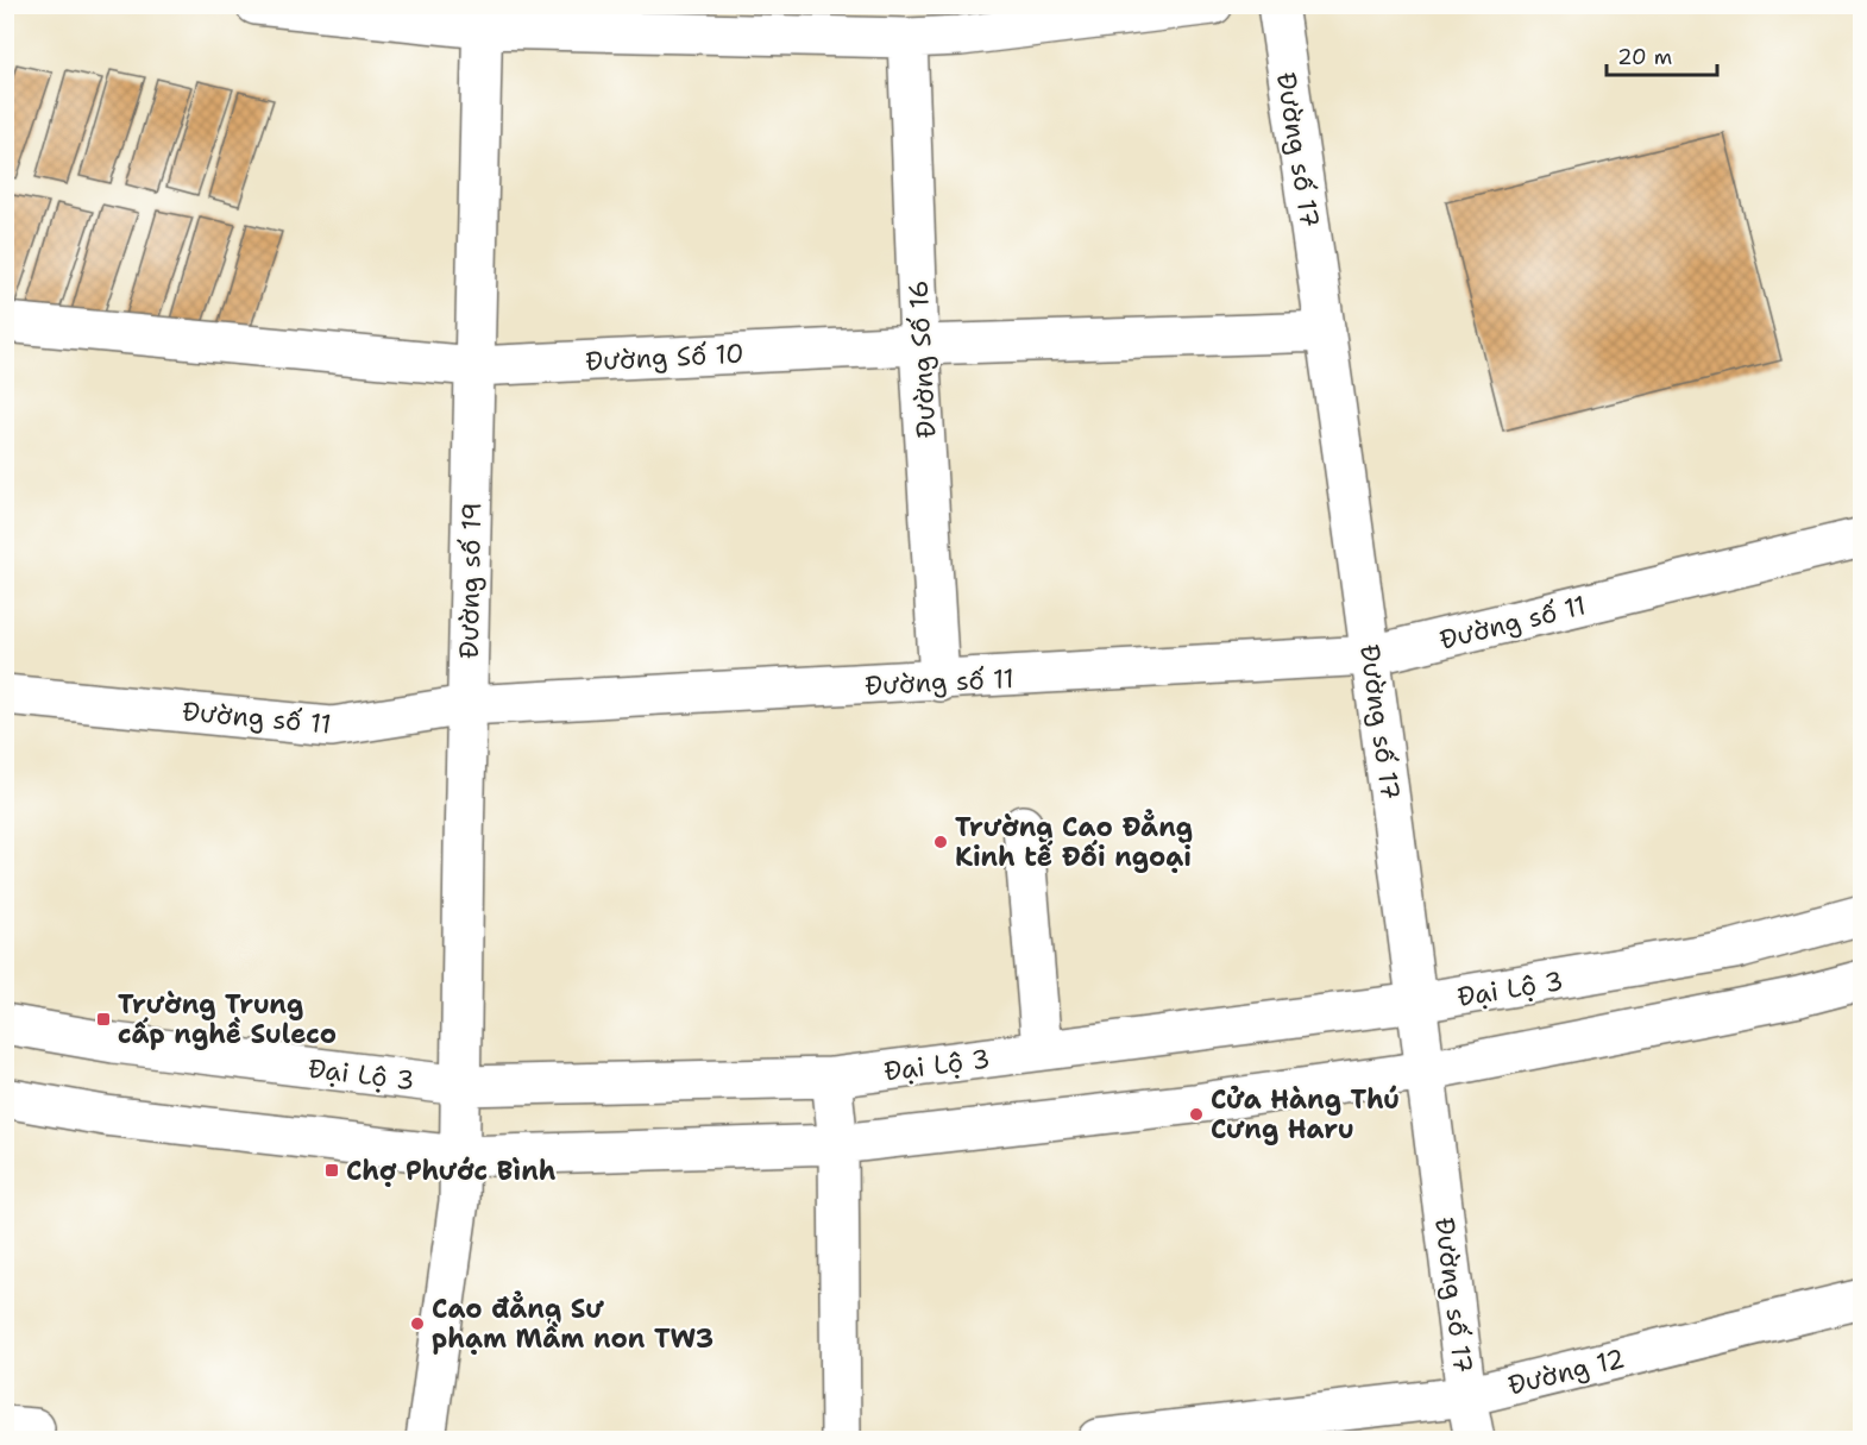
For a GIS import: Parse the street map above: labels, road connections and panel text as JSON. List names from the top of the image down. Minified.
{"streets":{"street":["Đường số 17","Đường Số 10","Đường Số 16","Đường số 19","Đường số 11","Đại Lộ 3","Đường 12"]},"crossings":[["Đường số 17","Đường Số 10"],["Đường số 17","Đường số 11"],["Đường số 17","Đại Lộ 3"],["Đường số 17","Đường 12"],["Đường Số 10","Đường Số 16"],["Đường Số 10","Đường số 19"],["Đường Số 16","Đường số 11"],["Đường số 19","Đường số 11"],["Đường số 19","Đại Lộ 3"]],"places":{"other":["Trường Cao Đẳng Kinh tế Đối ngoại","Cửa Hàng Thú Cưng Haru","Cao đẳng Sư phạm Mầm non TW3"],"transit":["Trường Trung cấp nghề Suleco","Chợ Phước Bình"]},"scale_bar":"20 m"}
